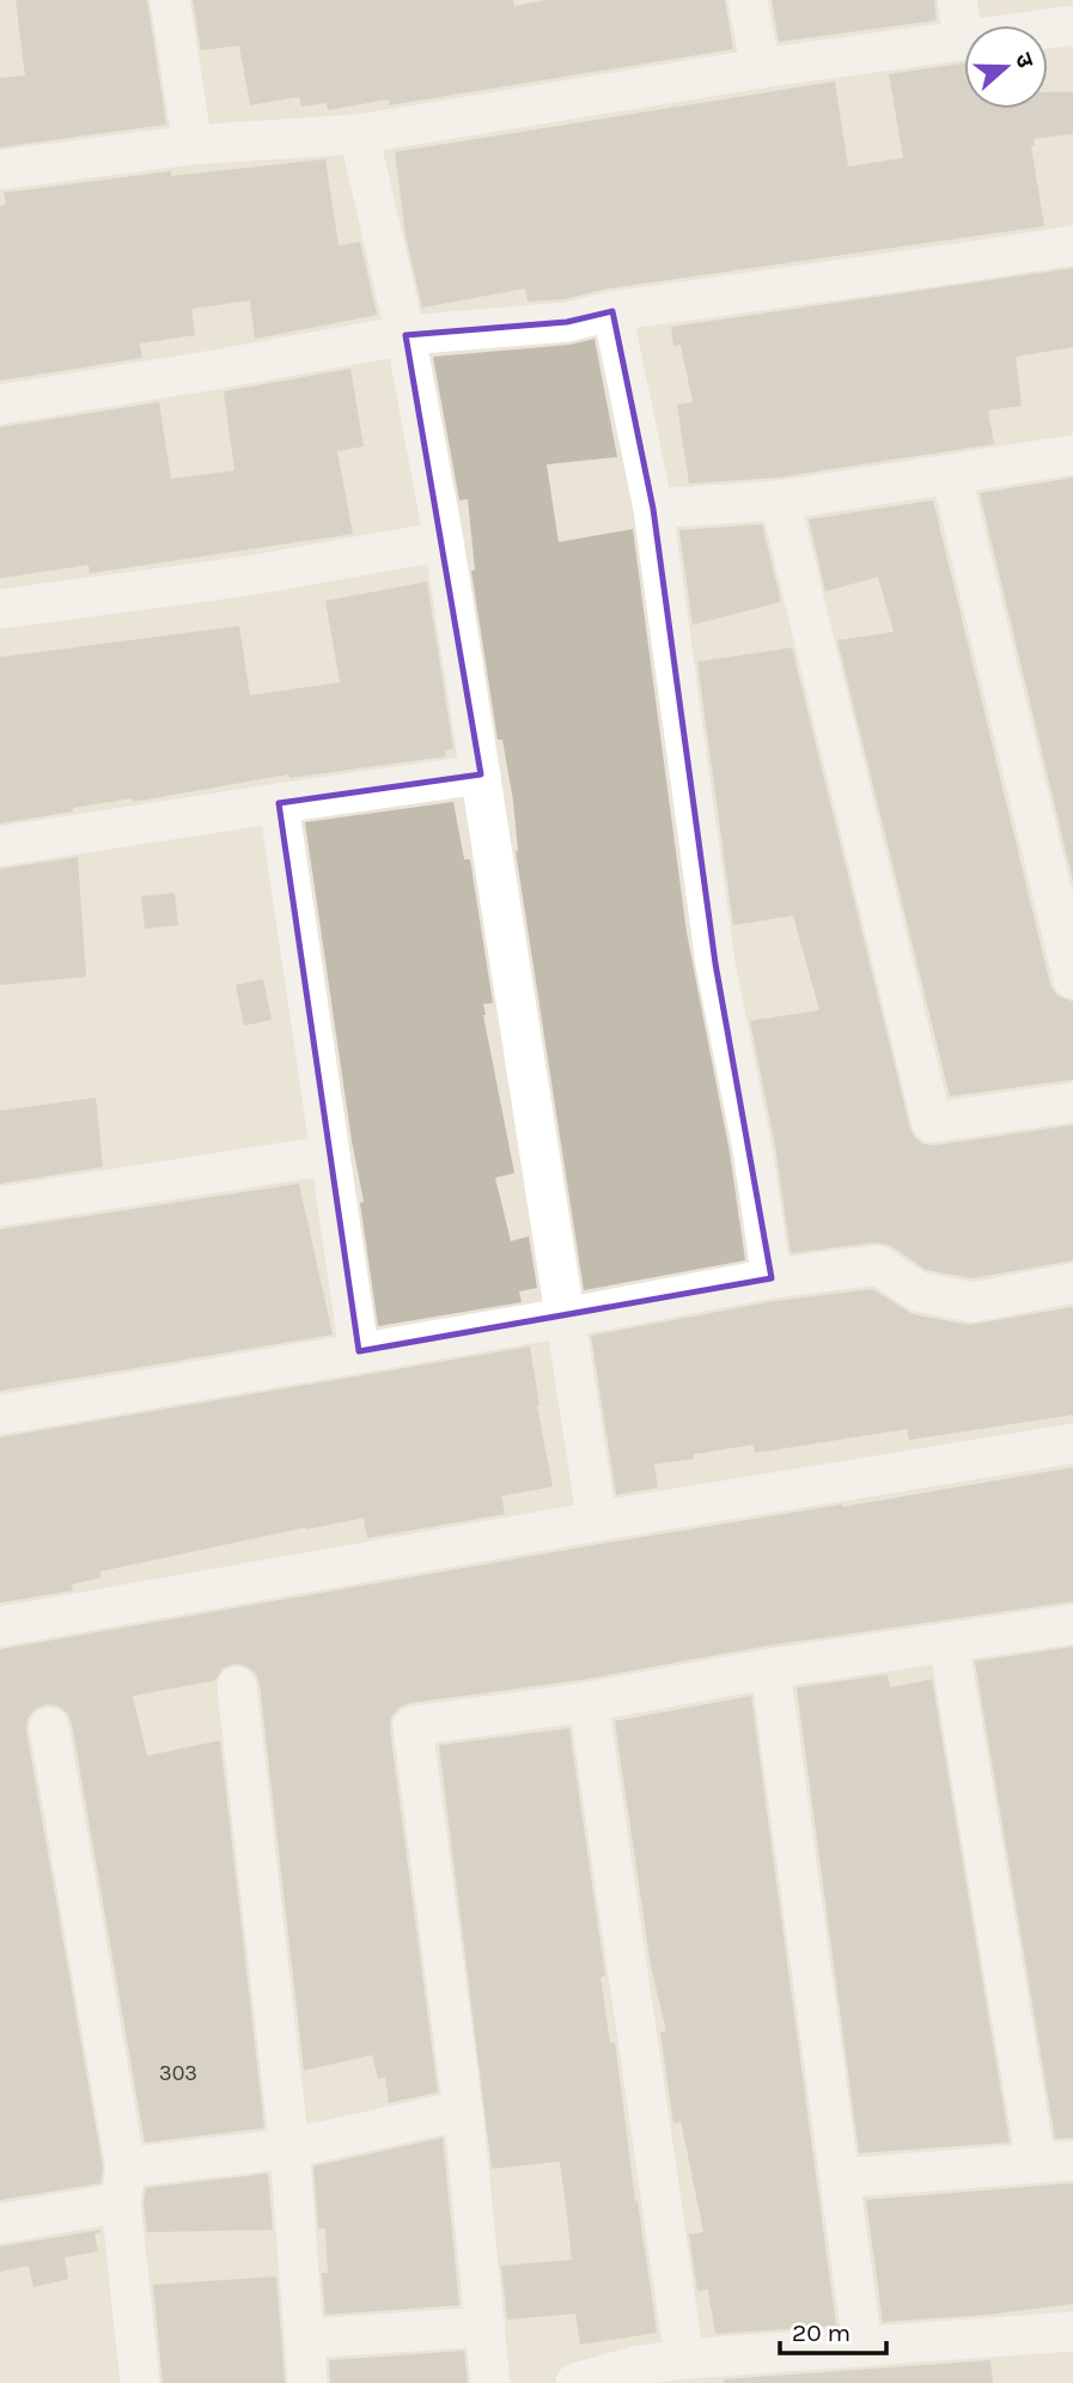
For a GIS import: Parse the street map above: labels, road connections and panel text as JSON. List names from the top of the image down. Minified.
{"house_numbers":["303"],"scale_bar":"20 m","north":"right"}
